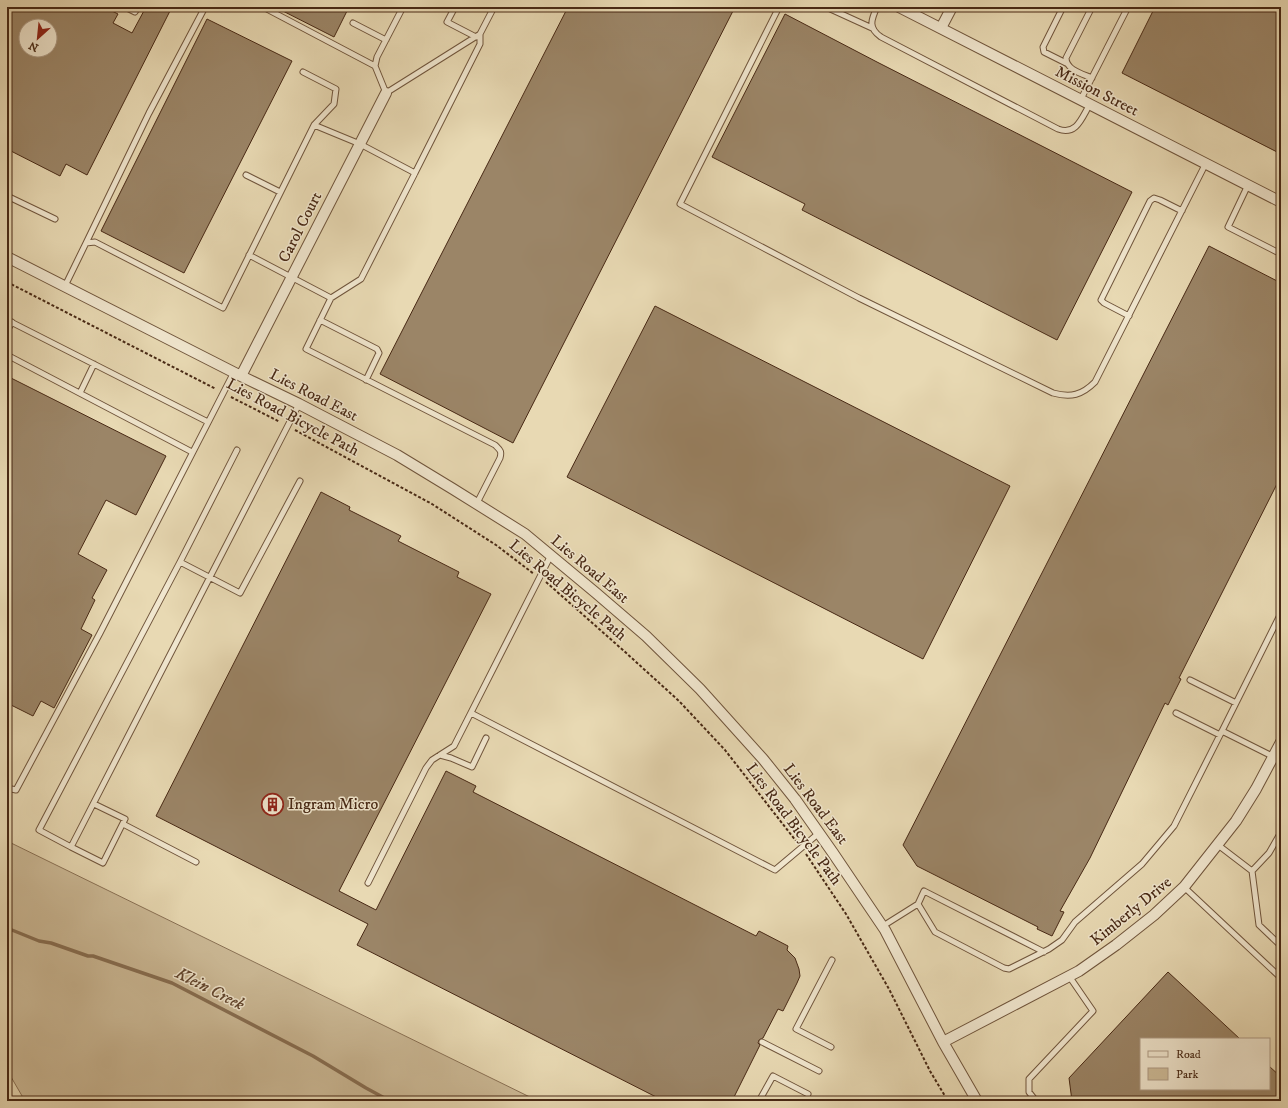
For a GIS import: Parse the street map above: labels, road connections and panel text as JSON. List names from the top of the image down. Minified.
{"streets":{"street":["Mission Street","Carol Court","Lies Road East","Kimberly Drive"],"path":["Lies Road Bicycle Path"]},"crossings":[["Carol Court","Lies Road East"],["Lies Road East","Kimberly Drive"]],"water":["Klein Creek"],"places":{"building":["Ingram Micro"]},"legend":["Road","Park"],"north":"bottom left"}
